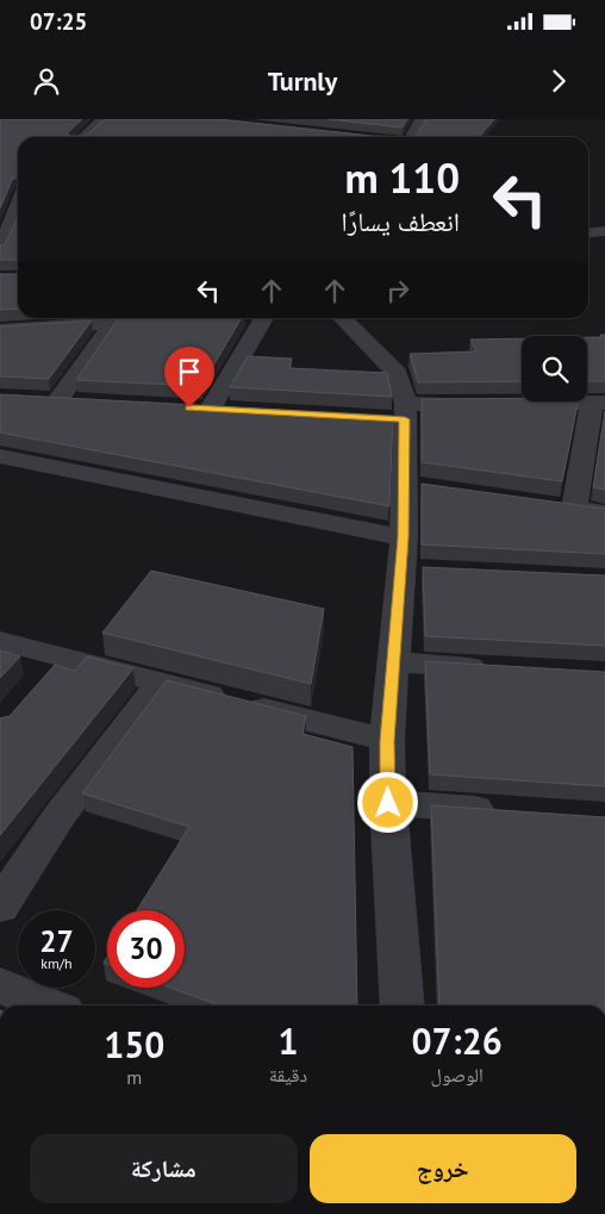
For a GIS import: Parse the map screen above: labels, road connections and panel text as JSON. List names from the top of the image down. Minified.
{"page":{"status":"07:25","header":"Turnly","turn":["110 m","انعطف يسارًا"],"speed":"27 km/h","limit":"30","eta":["07:26","الوصول","1","دقيقة","150","m"],"buttons":["خروج","مشاركة"]}}
